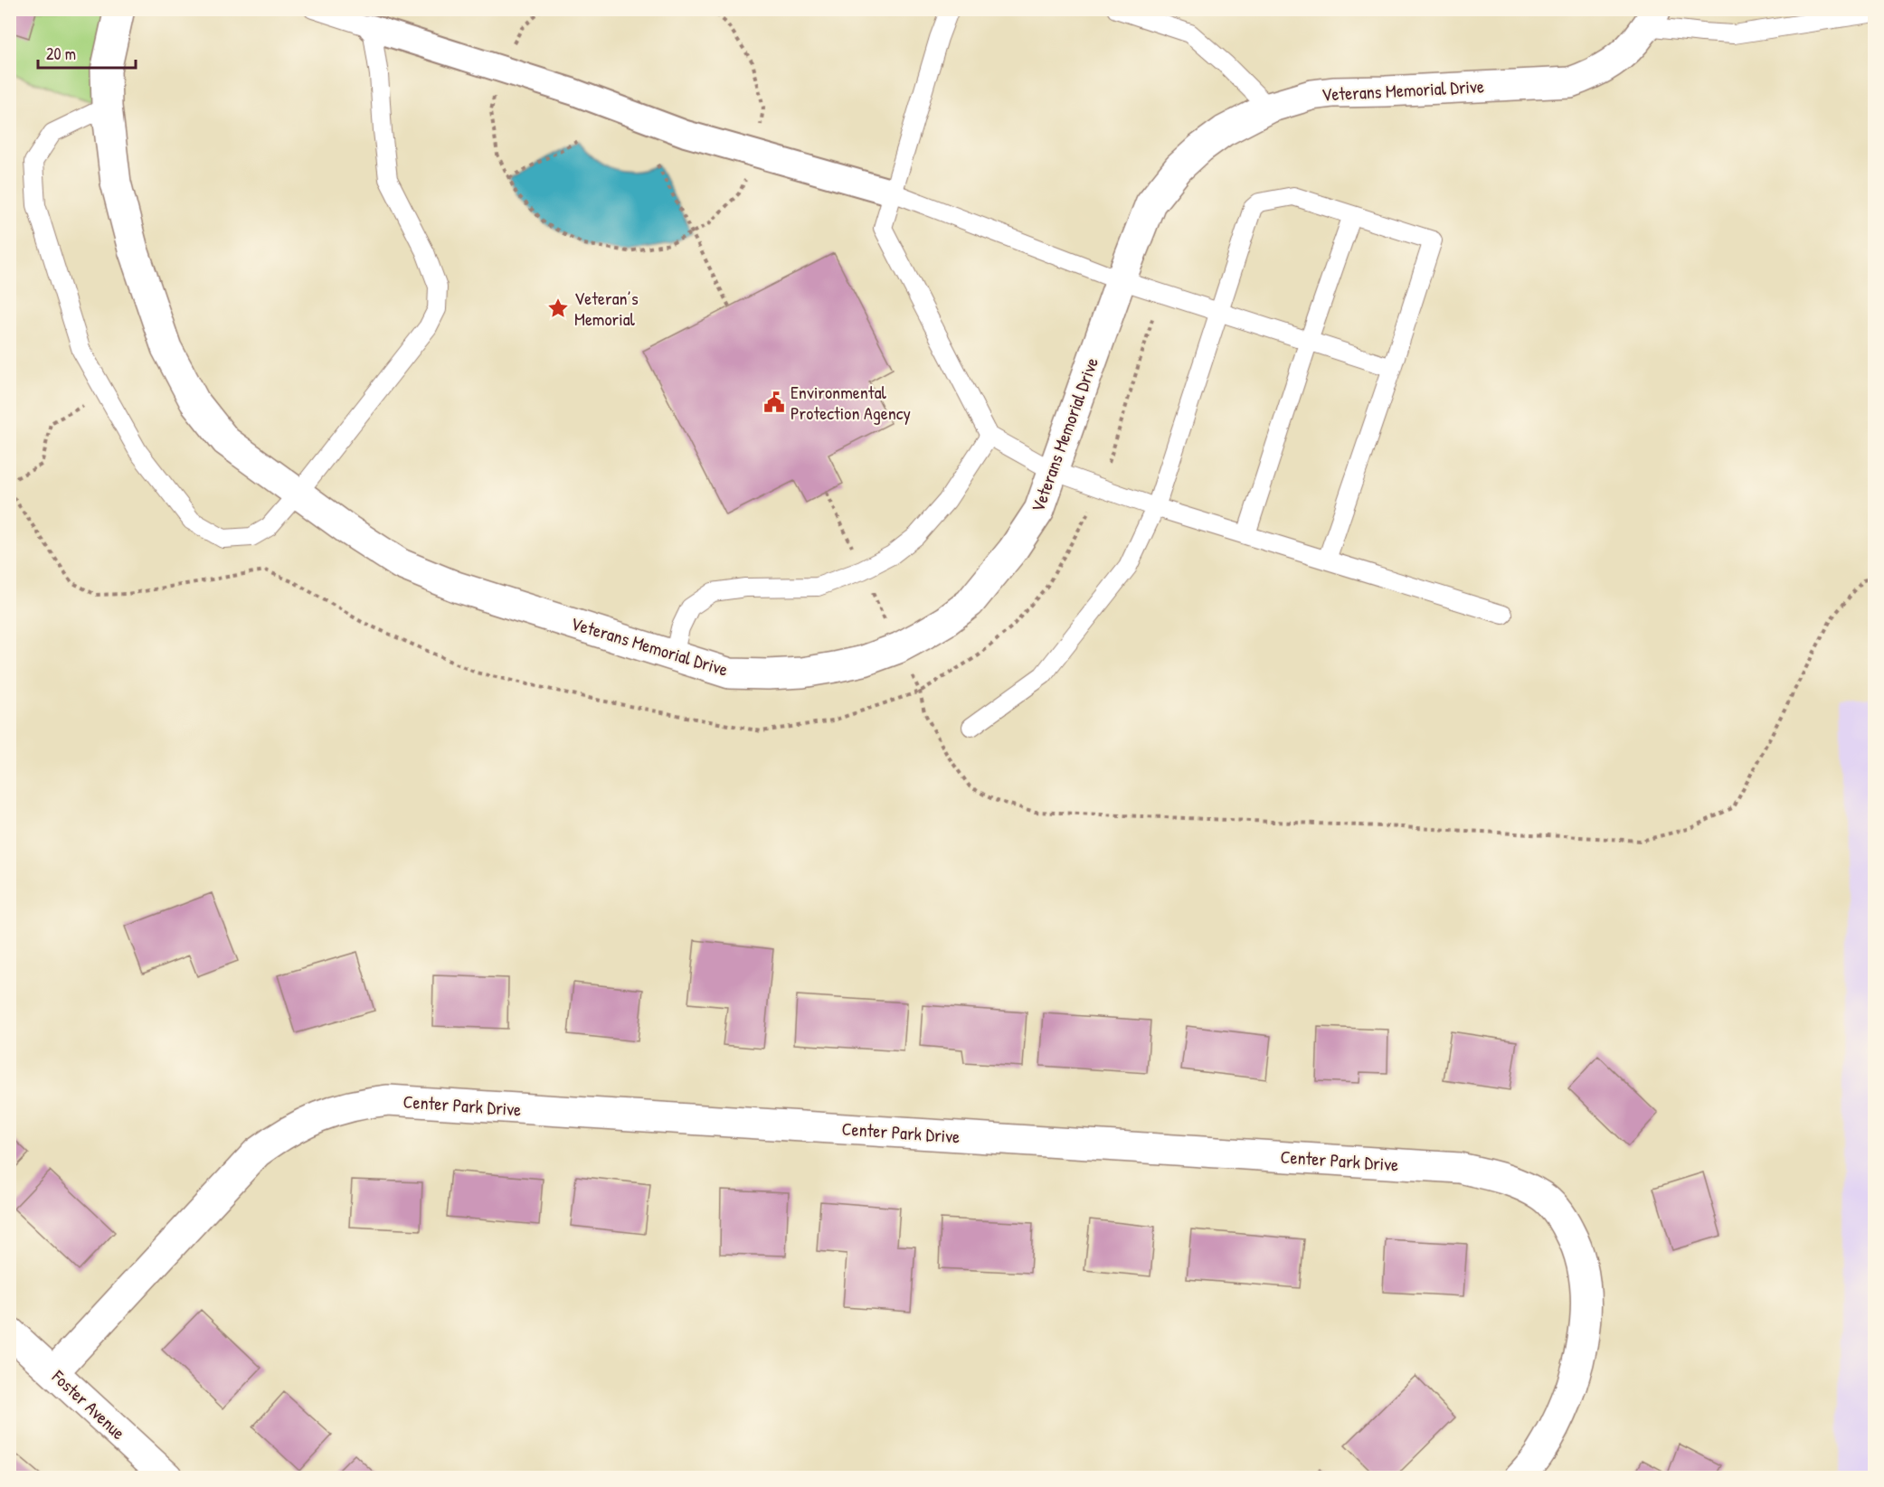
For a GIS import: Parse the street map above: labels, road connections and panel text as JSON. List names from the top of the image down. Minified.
{"streets":{"street":["Veterans Memorial Drive","Center Park Drive","Foster Avenue"]},"crossings":[["Center Park Drive","Foster Avenue"]],"places":{"place":["Veteran’s Memorial"],"public building":["Environmental Protection Agency"]},"scale_bar":"20 m"}
